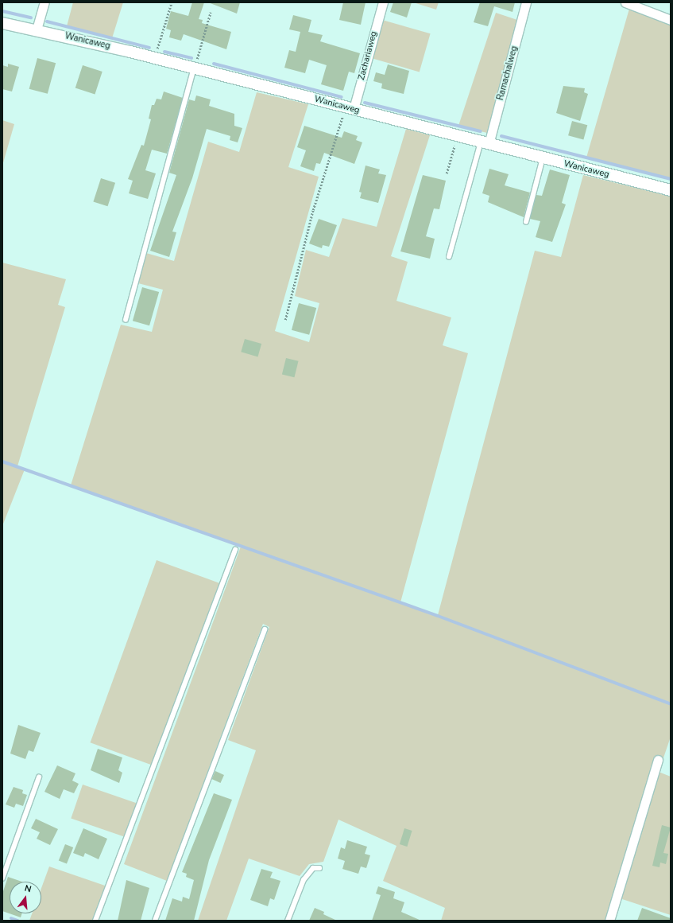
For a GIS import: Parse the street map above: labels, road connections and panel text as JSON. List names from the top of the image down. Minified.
{"streets":{"street":["Wanicaweg","Zachariaweg","Ramachalweg"]},"crossings":[["Wanicaweg","Zachariaweg"],["Wanicaweg","Ramachalweg"]],"north":"top"}
